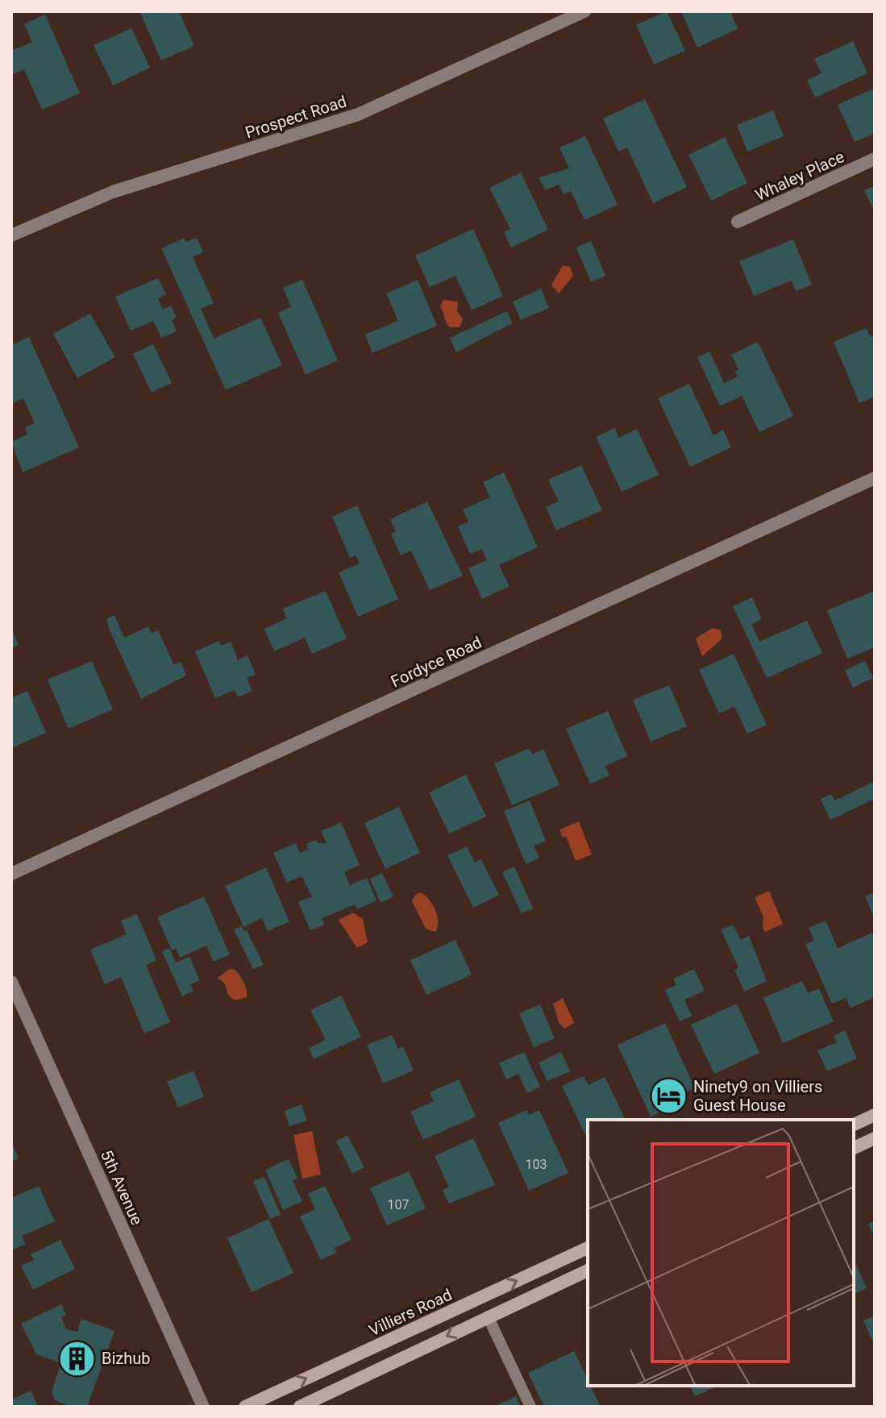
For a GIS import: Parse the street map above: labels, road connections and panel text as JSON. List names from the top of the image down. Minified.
{"streets":{"street":["Prospect Road","Whaley Place","Fordyce Road","5th Avenue","Villiers Road"]},"places":{"hotel":["Ninety9 on Villiers Guest House"],"building":["Bizhub"]},"house_numbers":["103","107"]}
